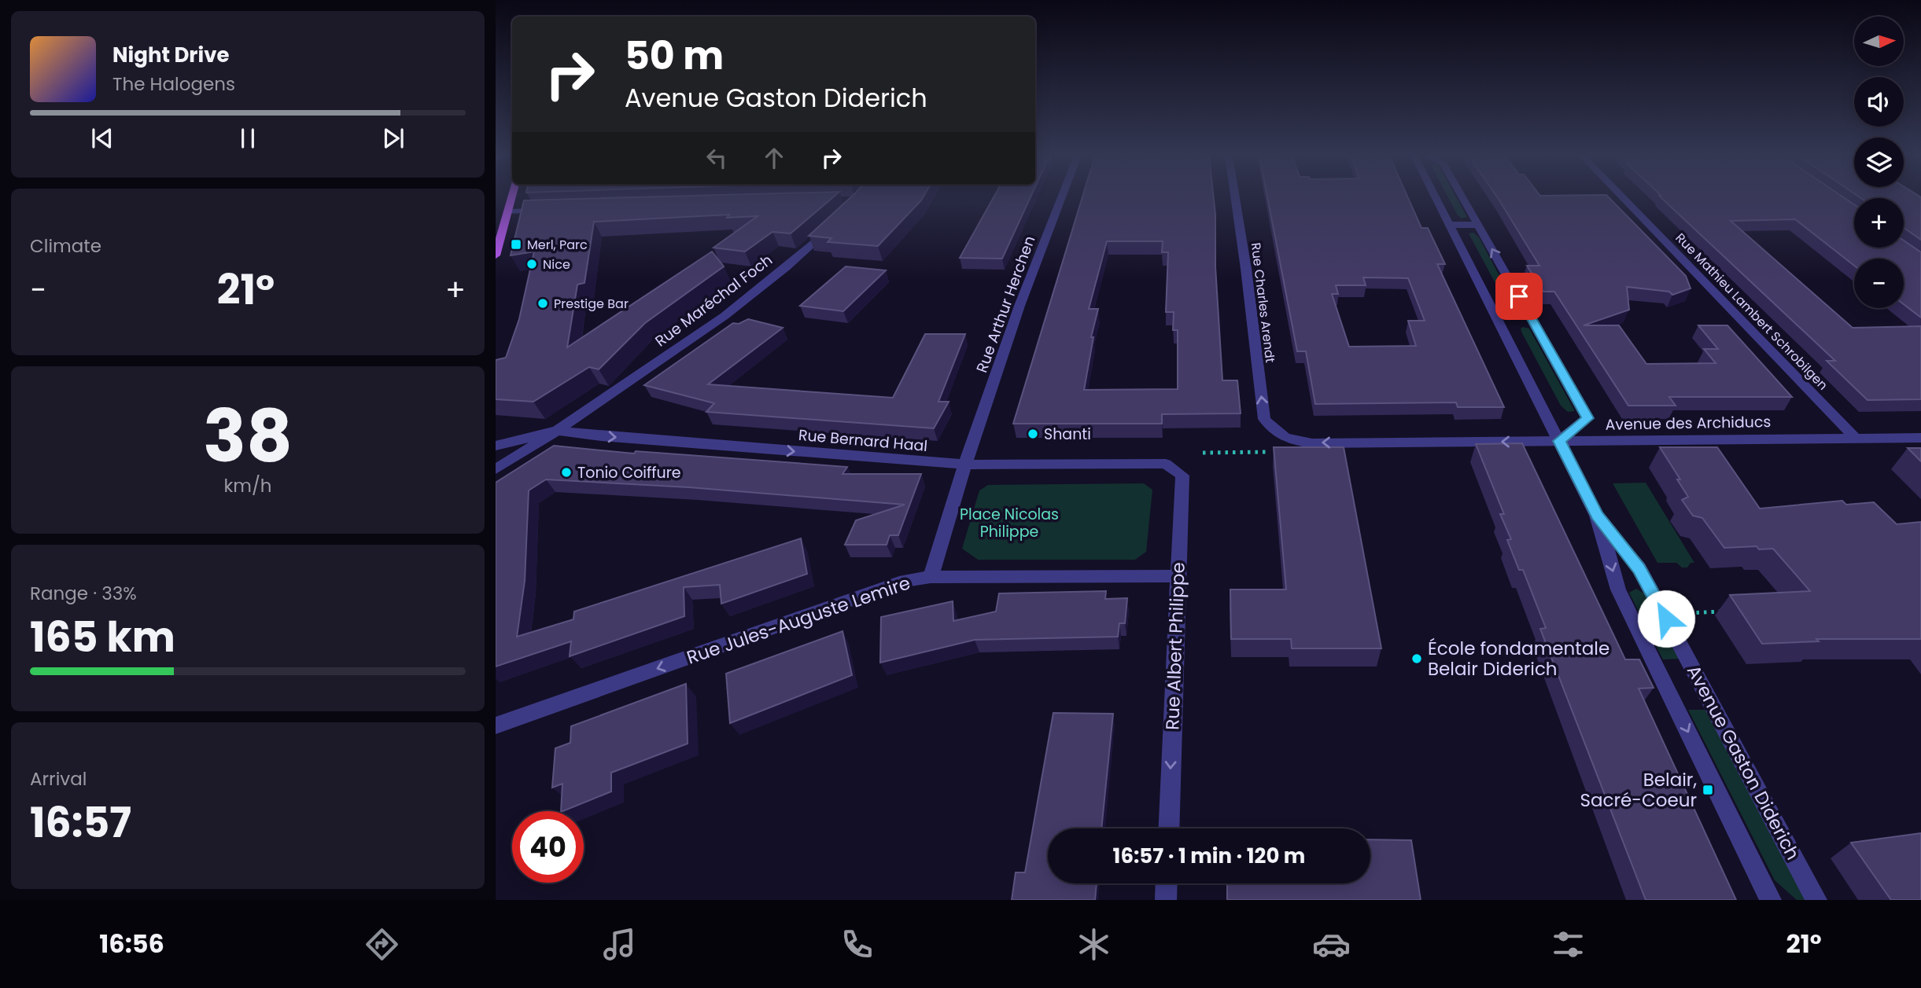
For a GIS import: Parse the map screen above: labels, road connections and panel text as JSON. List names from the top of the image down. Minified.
{"streets":{"street":["Rue Maréchal Foch","Rue Charles Arendt","Rue Arthur Herchen","Rue Mathieu Lambert Schrobilgen","Avenue des Archiducs","Rue Bernard Haal","Rue Jules-Auguste Lemire","Rue Albert Philippe","Avenue Gaston Diderich"]},"crossings":[["Rue Maréchal Foch","Rue Bernard Haal"],["Rue Charles Arendt","Avenue des Archiducs"],["Rue Arthur Herchen","Rue Bernard Haal"],["Rue Mathieu Lambert Schrobilgen","Avenue des Archiducs"],["Avenue des Archiducs","Avenue Gaston Diderich"],["Rue Bernard Haal","Rue Albert Philippe"],["Rue Jules-Auguste Lemire","Rue Albert Philippe"]],"one_way":["Rue Charles Arendt","Avenue des Archiducs","Rue Bernard Haal","Rue Jules-Auguste Lemire","Rue Albert Philippe"],"parks":["Place Nicolas Philippe"],"places":{"transit":["Merl, Parc","Belair, Sacré-Coeur"],"other":["Nice","Prestige Bar","Shanti","Tonio Coiffure","École fondamentale Belair Diderich"]},"north":"right","page":{"map_buttons":["+","−"],"turn":["50 m","Avenue Gaston Diderich"],"song":["Night Drive","The Halogens"],"tile":["Climate",["38","km/h"],["Range · 33%","165 km"],["Arrival","16:57"]],"heat":["−","21°","+"],"limit":"40","trip":"16:57 · 1 min · 120 m","tabs":["16:56","21°"]}}
